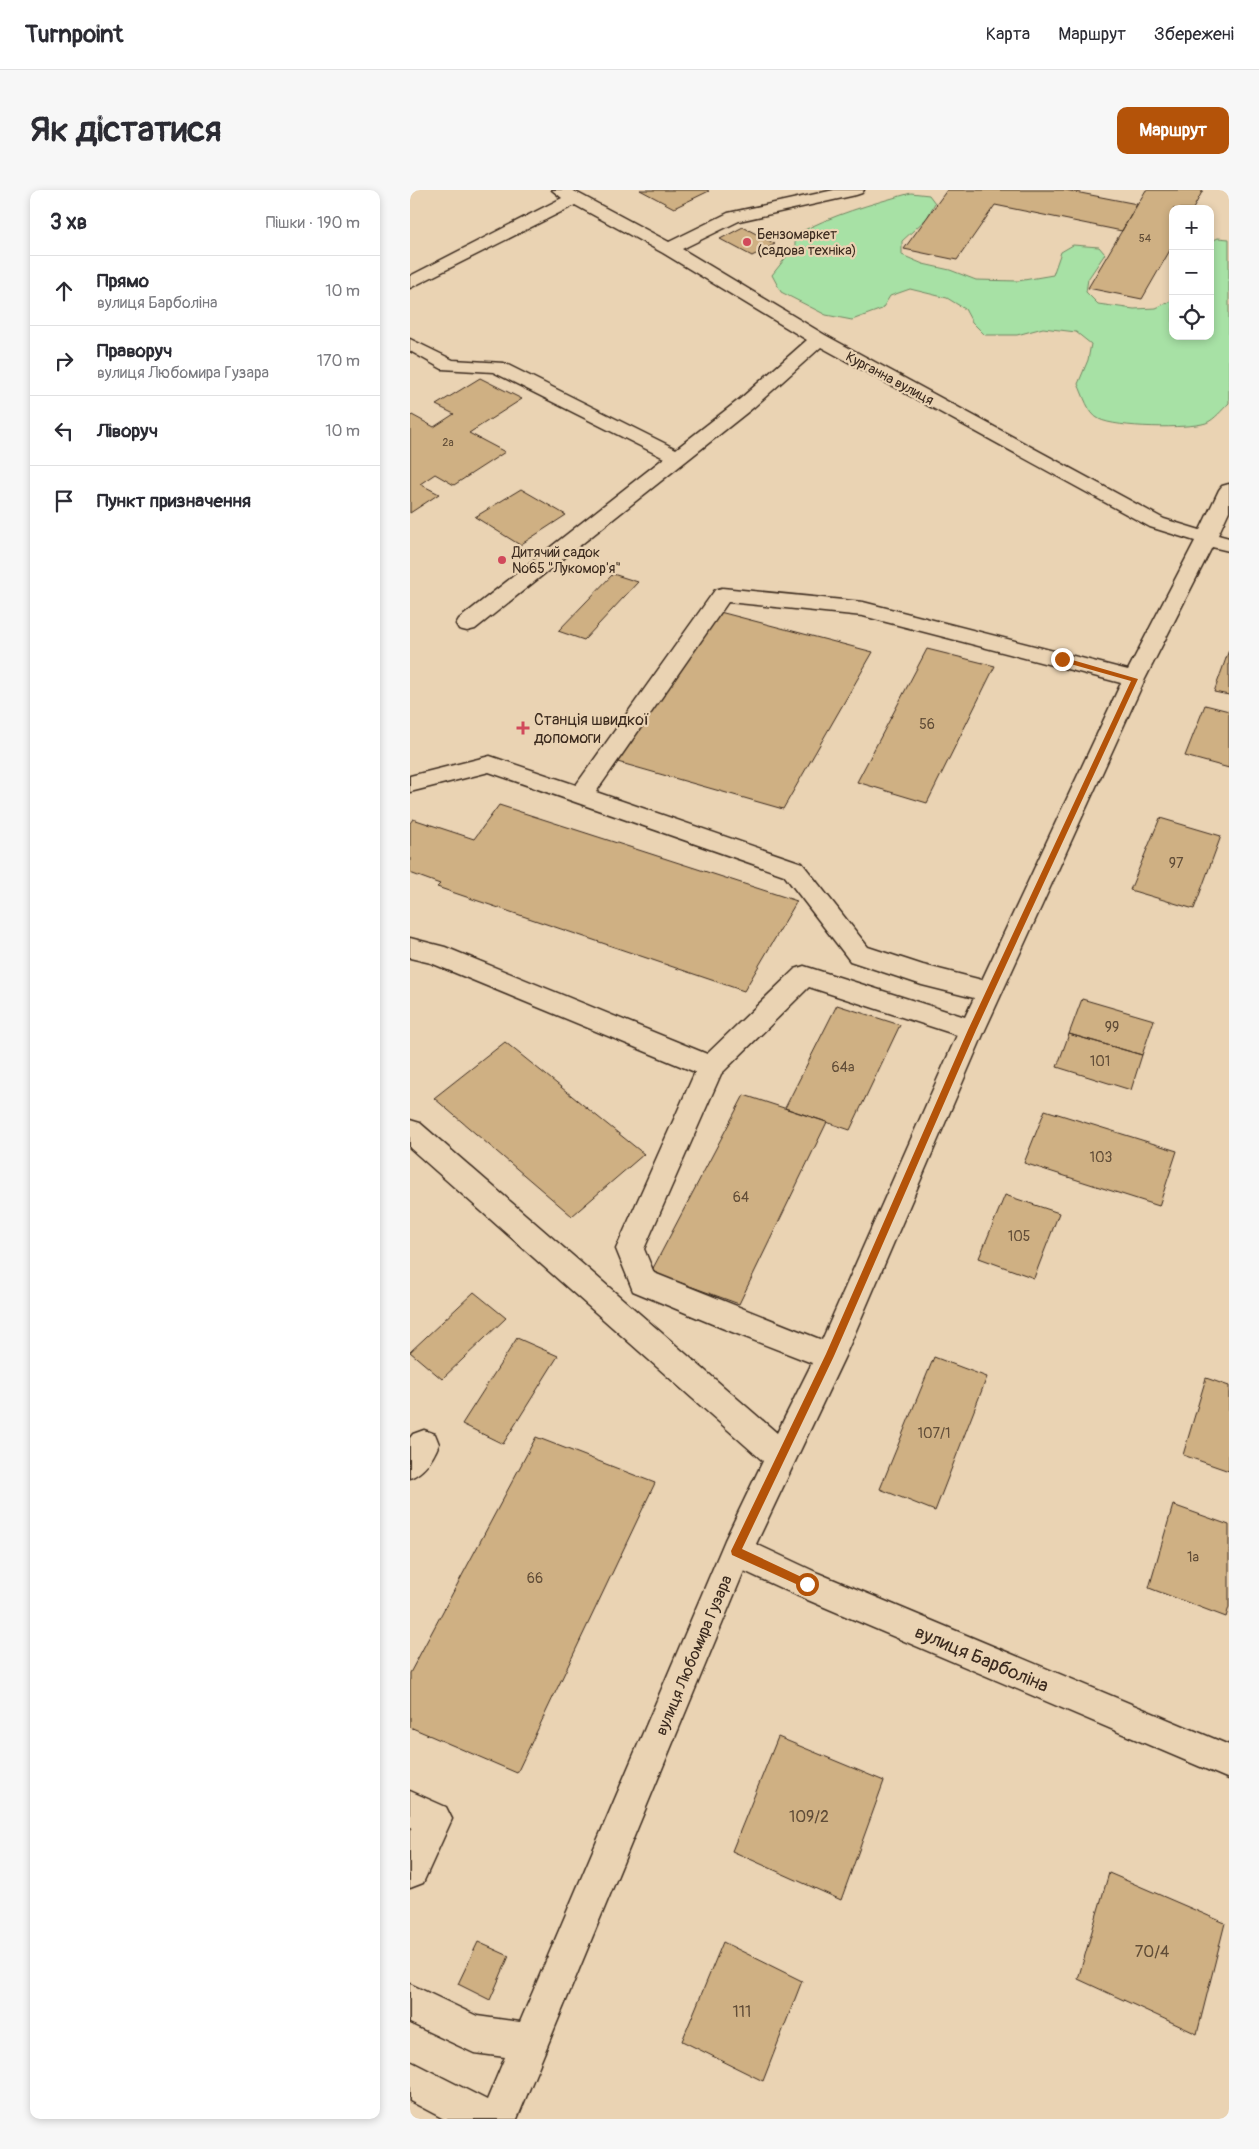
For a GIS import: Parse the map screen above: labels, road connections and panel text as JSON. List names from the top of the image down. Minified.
{"streets":{"street":["Курганна вулиця","вулиця Любомира Гузара","вулиця Барболіна"]},"crossings":[["Курганна вулиця","вулиця Любомира Гузара"],["вулиця Любомира Гузара","вулиця Барболіна"]],"places":{"other":["Бензомаркет (садова техніка)","Дитячий садок №65 \"Лукомор'я\""],"health":["Станція швидкої допомоги"]},"house_numbers":["54","2а","56","97","99","101","64а","103","64","105","107/1","1а","66","109/2","70/4","111"],"page":{"header":"Turnpoint","nav":["Карта","Маршрут","Збережені"],"buttons":"Маршрут","title":"Як дістатися","heading":["3 хв","Пішки · 190 m"],"map_buttons":["+","−"],"list":[["Прямо","вулиця Барболіна","10 m"],["Праворуч","вулиця Любомира Гузара","170 m"],["Ліворуч","10 m"],"Пункт призначення"]}}
